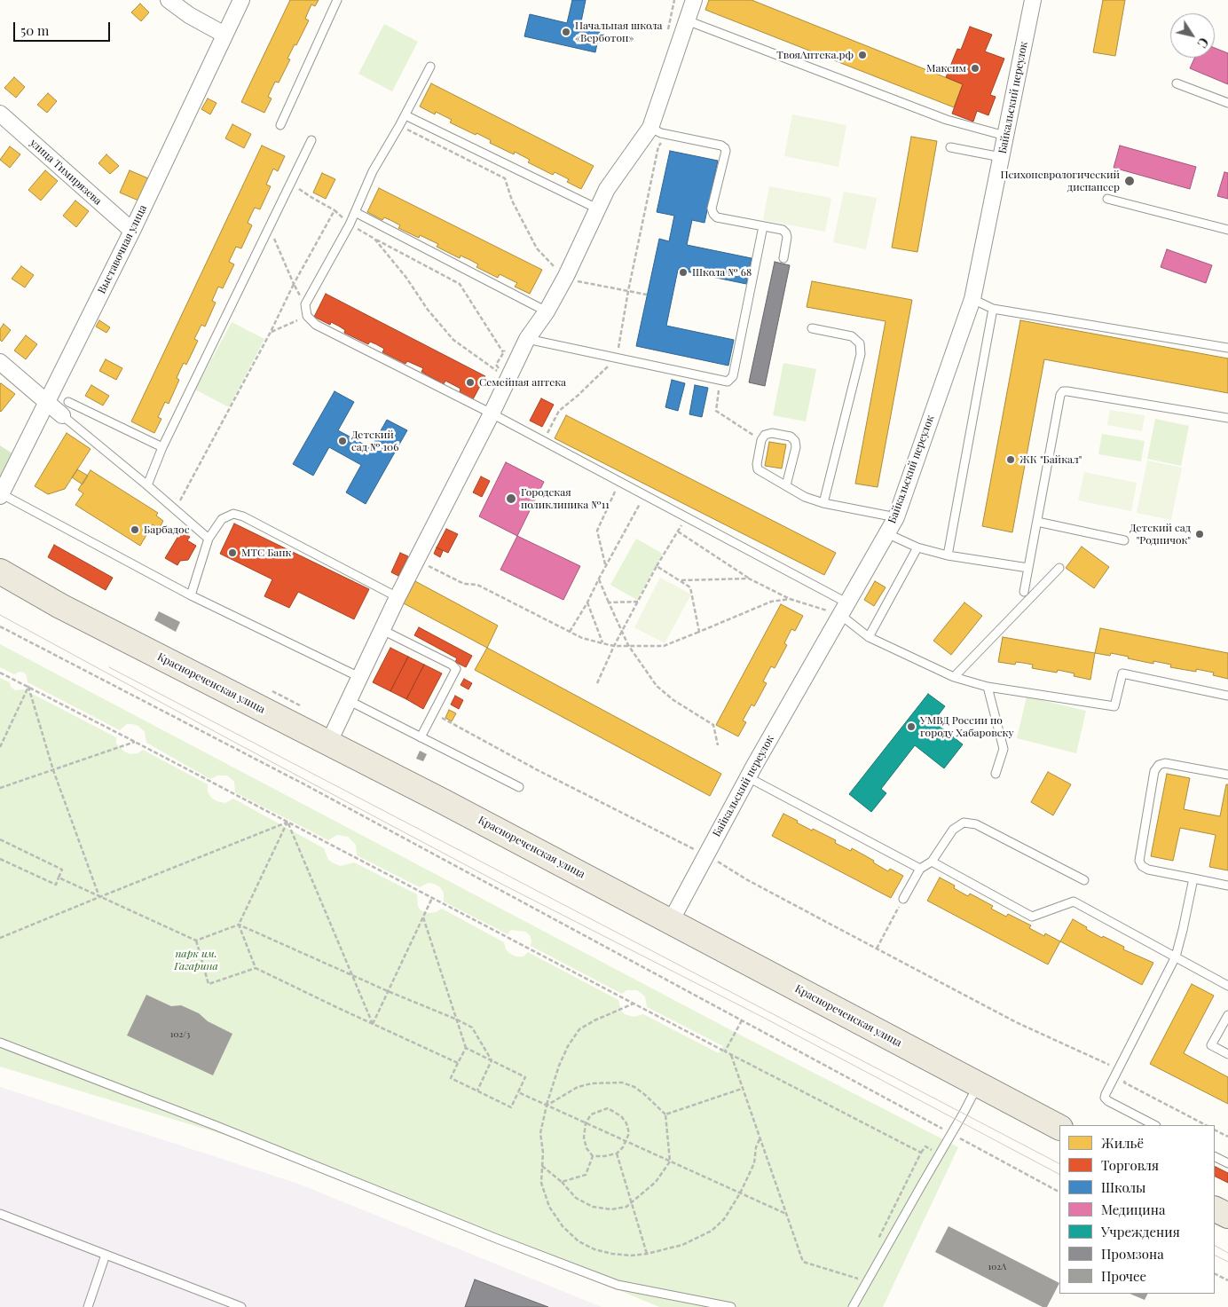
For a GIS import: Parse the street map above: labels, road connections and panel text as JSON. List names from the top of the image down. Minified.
{"streets":{"main road":["Краснореченская улица"],"street":["Байкальский переулок","улица Тимирязева","Выставочная улица"]},"crossings":[["Байкальский переулок","Краснореченская улица"],["улица Тимирязева","Выставочная улица"]],"parks":["парк им. Гагарина"],"places":["Начальная школа «Верботон»","ТвояАптека.рф","Максим","Психоневрологический диспансер","Школа № 68","Семейная аптека","Детский сад № 106","ЖК \"Байкал\"","Городская поликлиника №11","Барбадос","Детский сад \"Родничок\"","МТС Банк","УМВД России по городу Хабаровску"],"house_numbers":["102/3","102А"],"legend":["Жильё","Торговля","Школы","Медицина","Учреждения","Промзона","Прочее"],"scale_bar":"50 m","north":"bottom right"}
